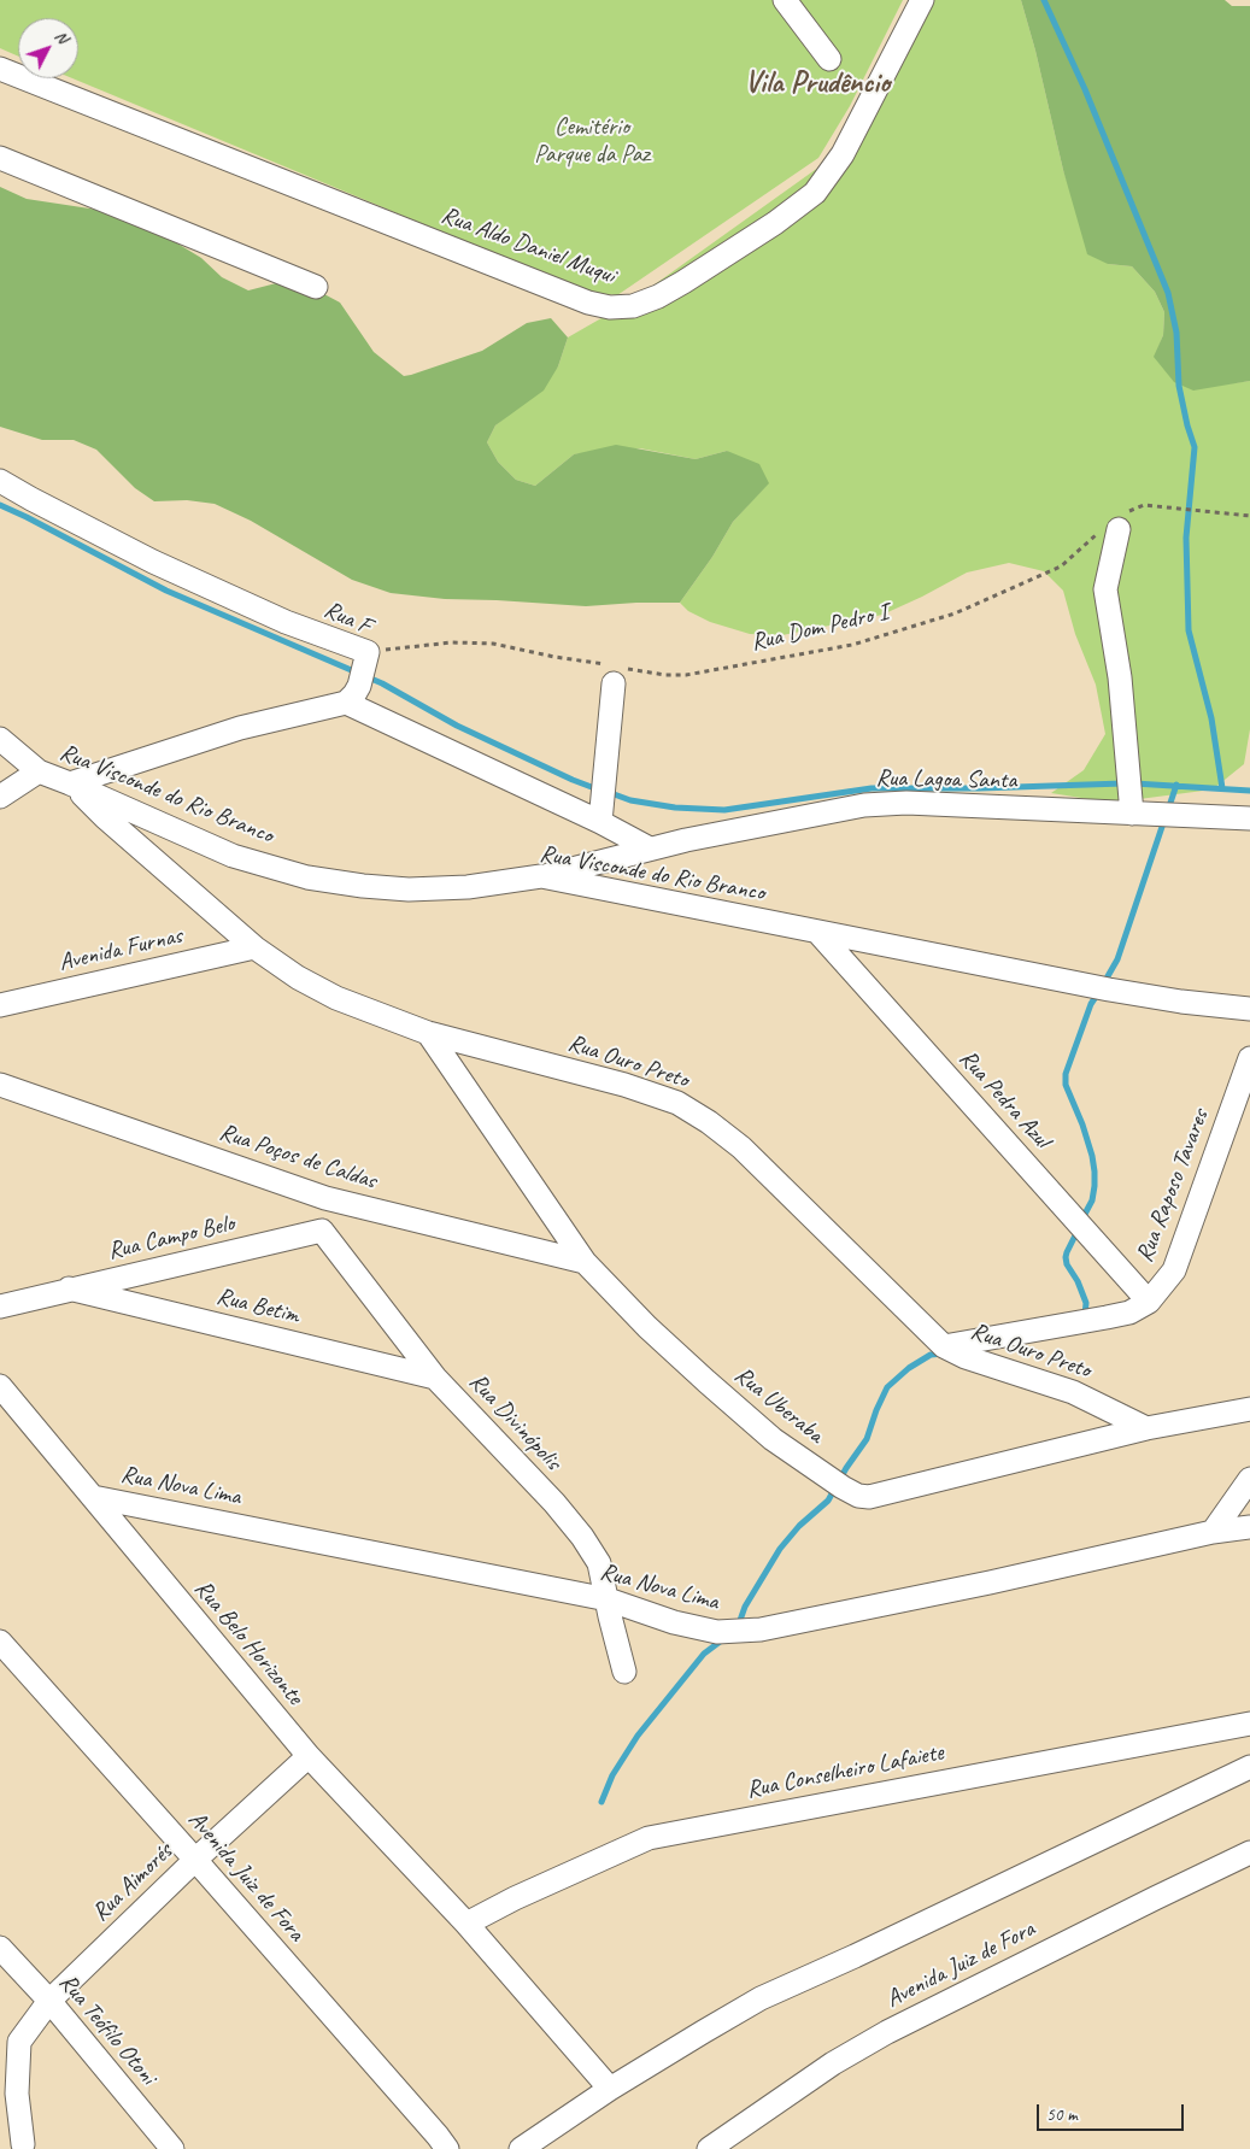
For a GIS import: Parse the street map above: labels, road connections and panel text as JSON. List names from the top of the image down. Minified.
{"streets":{"street":["Rua Aldo Daniel Muqui","Rua F","Rua Lagoa Santa","Rua Visconde do Rio Branco","Avenida Furnas","Rua Ouro Preto","Rua Pedra Azul","Rua Poços de Caldas","Rua Raposo Tavares","Rua Campo Belo","Rua Betim","Rua Uberaba","Rua Divinópolis","Rua Nova Lima","Rua Belo Horizonte","Rua Conselheiro Lafaiete","Avenida Juiz de Fora","Rua Aimorés","Rua Teófilo Otoni"],"path":["Rua Dom Pedro I"]},"crossings":[["Rua F","Rua Dom Pedro I"],["Rua Lagoa Santa","Rua Visconde do Rio Branco"],["Rua Visconde do Rio Branco","Rua Ouro Preto"],["Rua Visconde do Rio Branco","Rua Pedra Azul"],["Avenida Furnas","Rua Ouro Preto"],["Rua Ouro Preto","Rua Raposo Tavares"],["Rua Ouro Preto","Rua Uberaba"],["Rua Pedra Azul","Rua Raposo Tavares"],["Rua Poços de Caldas","Rua Uberaba"],["Rua Campo Belo","Rua Betim"],["Rua Campo Belo","Rua Divinópolis"],["Rua Betim","Rua Divinópolis"],["Rua Divinópolis","Rua Nova Lima"],["Rua Nova Lima","Rua Belo Horizonte"],["Rua Belo Horizonte","Rua Conselheiro Lafaiete"],["Rua Belo Horizonte","Rua Aimorés"],["Avenida Juiz de Fora","Rua Aimorés"],["Rua Aimorés","Rua Teófilo Otoni"]],"districts":["Vila Prudêncio"],"parks":["Cemitério Parque da Paz"],"scale_bar":"50 m","north":"top right"}
